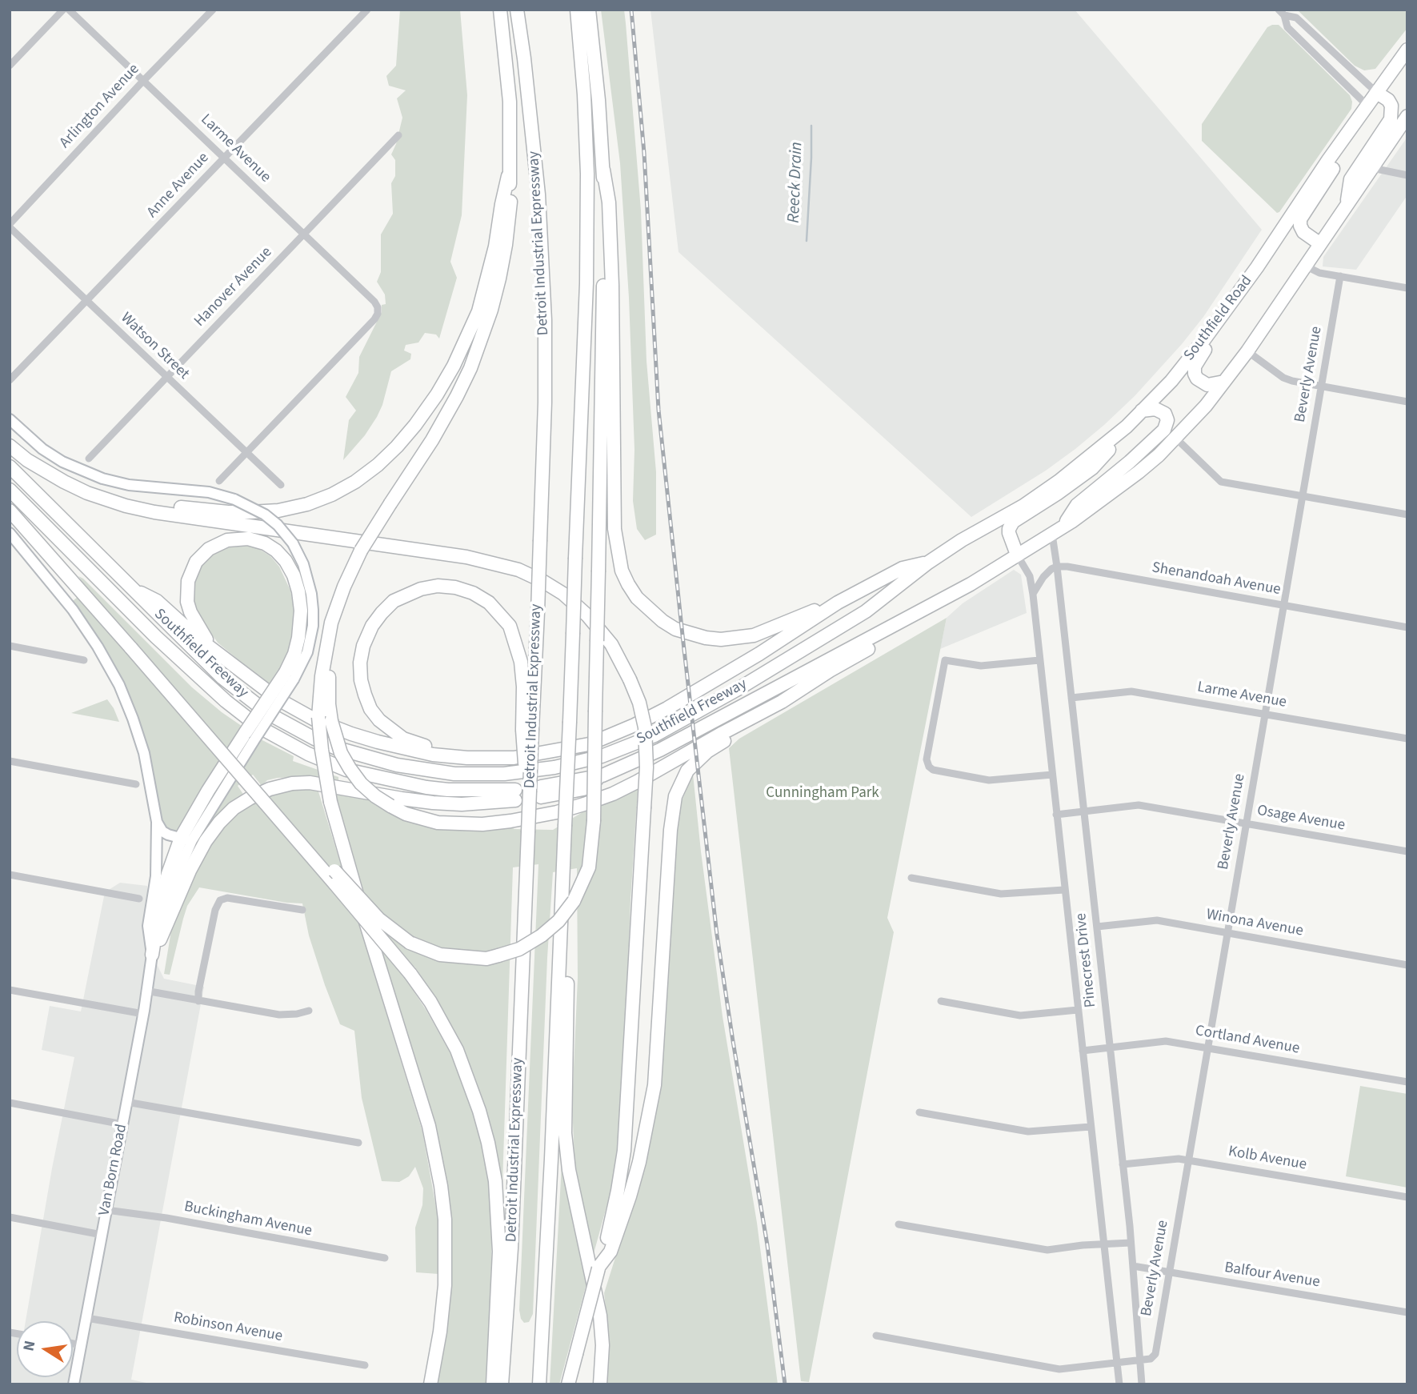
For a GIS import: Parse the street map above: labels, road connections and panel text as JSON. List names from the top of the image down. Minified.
{"streets":{"highway":["Detroit Industrial Expressway","Southfield Road","Southfield Freeway"],"main road":["Van Born Road"],"street":["Arlington Avenue","Larme Avenue","Anne Avenue","Hanover Avenue","Watson Street","Beverly Avenue","Shenandoah Avenue","Osage Avenue","Winona Avenue","Pinecrest Drive","Cortland Avenue","Kolb Avenue","Buckingham Avenue","Balfour Avenue","Robinson Avenue"]},"crossings":[["Arlington Avenue","Larme Avenue"],["Arlington Avenue","Watson Street"],["Larme Avenue","Anne Avenue"],["Larme Avenue","Hanover Avenue"],["Larme Avenue","Watson Street"],["Larme Avenue","Beverly Avenue"],["Larme Avenue","Pinecrest Drive"],["Anne Avenue","Watson Street"],["Detroit Industrial Expressway","Southfield Freeway"],["Hanover Avenue","Watson Street"],["Southfield Road","Southfield Freeway"],["Beverly Avenue","Shenandoah Avenue"],["Beverly Avenue","Osage Avenue"],["Beverly Avenue","Winona Avenue"],["Beverly Avenue","Pinecrest Drive"],["Beverly Avenue","Cortland Avenue"],["Beverly Avenue","Kolb Avenue"],["Beverly Avenue","Balfour Avenue"],["Shenandoah Avenue","Pinecrest Drive"],["Southfield Freeway","Van Born Road"],["Osage Avenue","Pinecrest Drive"],["Winona Avenue","Pinecrest Drive"],["Pinecrest Drive","Cortland Avenue"],["Pinecrest Drive","Kolb Avenue"],["Pinecrest Drive","Balfour Avenue"],["Van Born Road","Buckingham Avenue"],["Van Born Road","Robinson Avenue"]],"water":["Reeck Drain"],"parks":["Cunningham Park"],"north":"left"}
